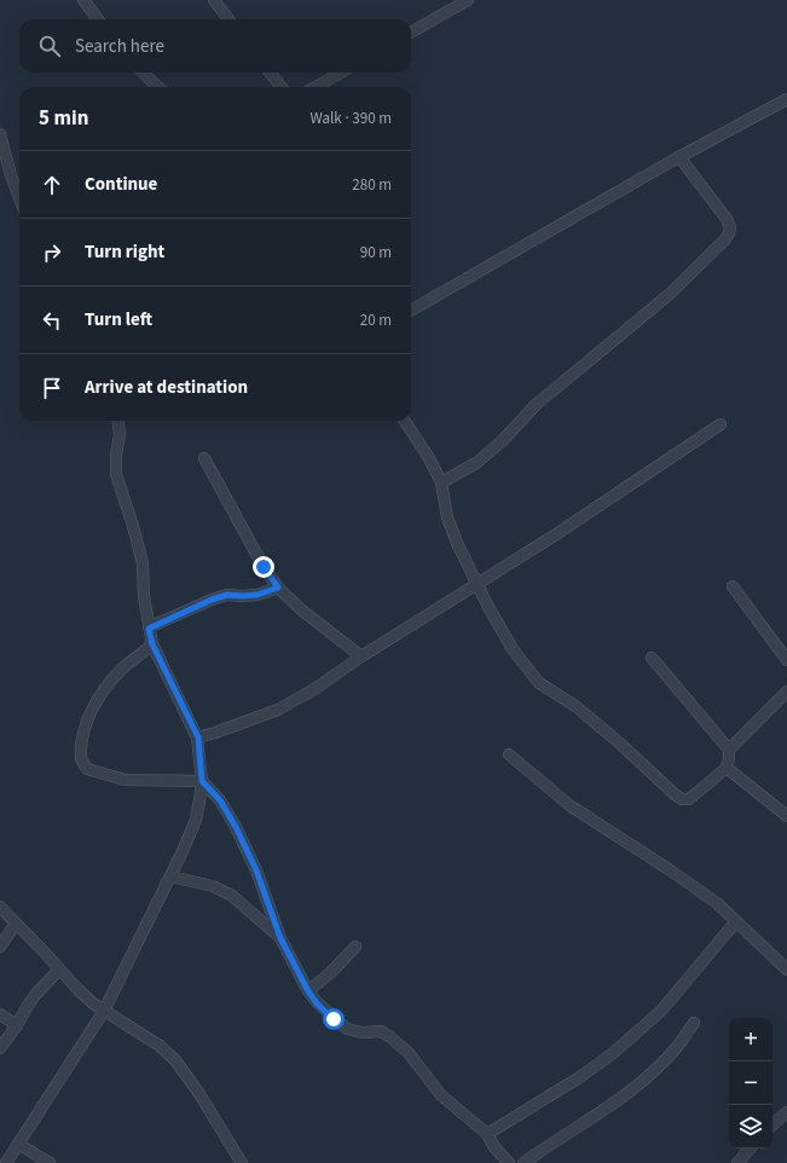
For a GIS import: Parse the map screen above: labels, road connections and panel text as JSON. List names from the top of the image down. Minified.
{"page":{"search":"Search here","heading":["5 min","Walk · 390 m"],"list":[["Continue","280 m"],["Turn right","90 m"],["Turn left","20 m"],"Arrive at destination"],"map_buttons":["+","−"]}}
